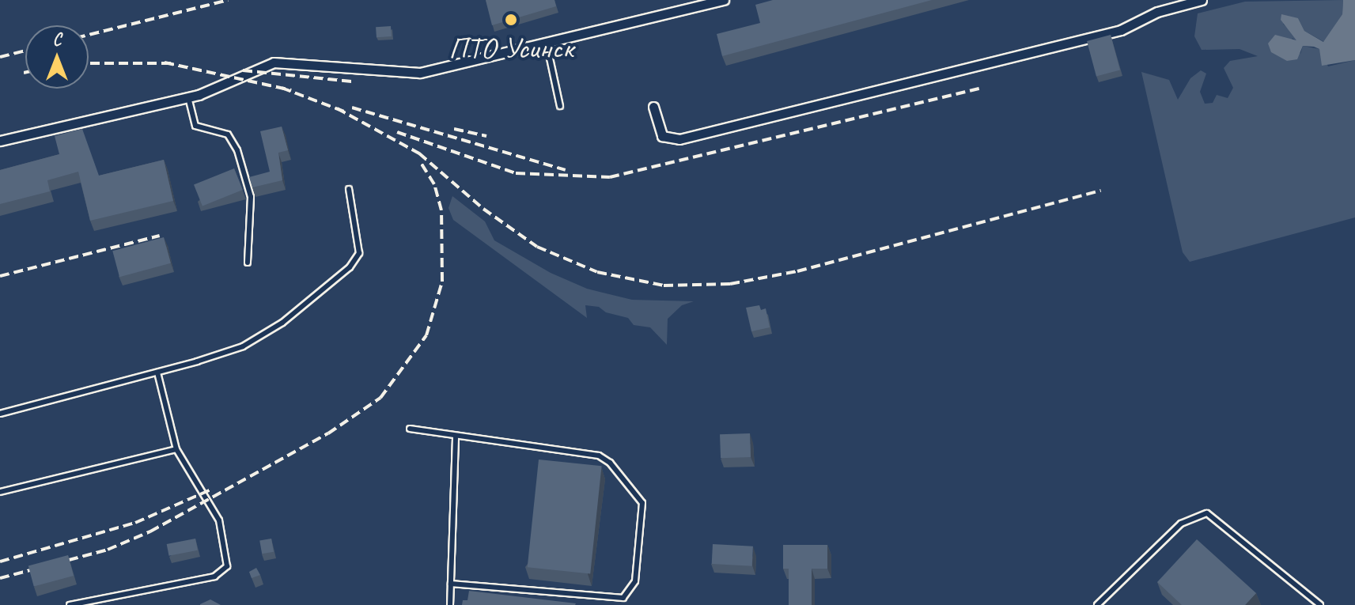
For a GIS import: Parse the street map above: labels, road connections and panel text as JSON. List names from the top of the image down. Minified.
{"places":["ПТО Усинск"],"north":"top"}
